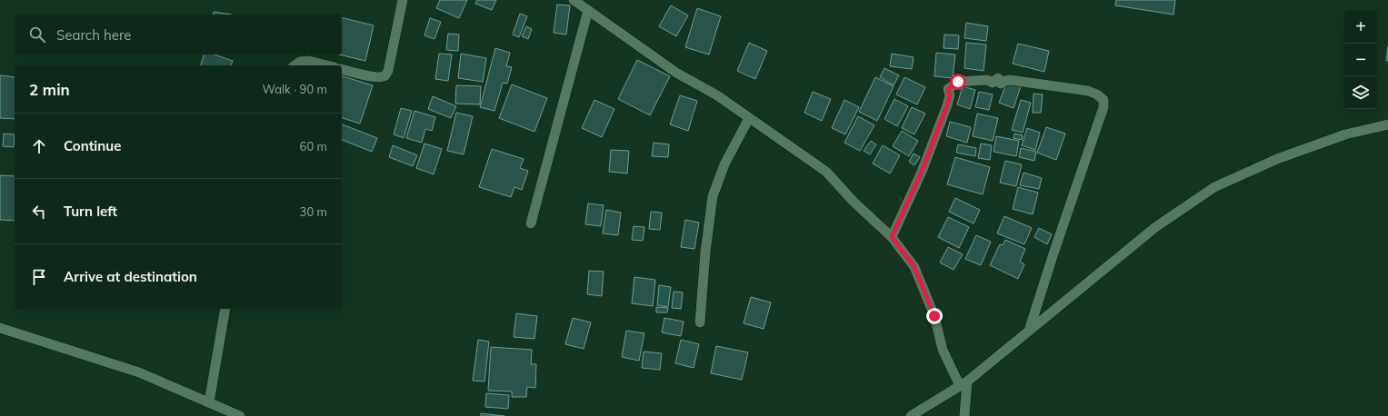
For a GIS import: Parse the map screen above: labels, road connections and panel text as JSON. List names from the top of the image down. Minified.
{"page":{"map_buttons":["+","−"],"search":"Search here","heading":["2 min","Walk · 90 m"],"list":[["Continue","60 m"],["Turn left","30 m"],"Arrive at destination"]}}
